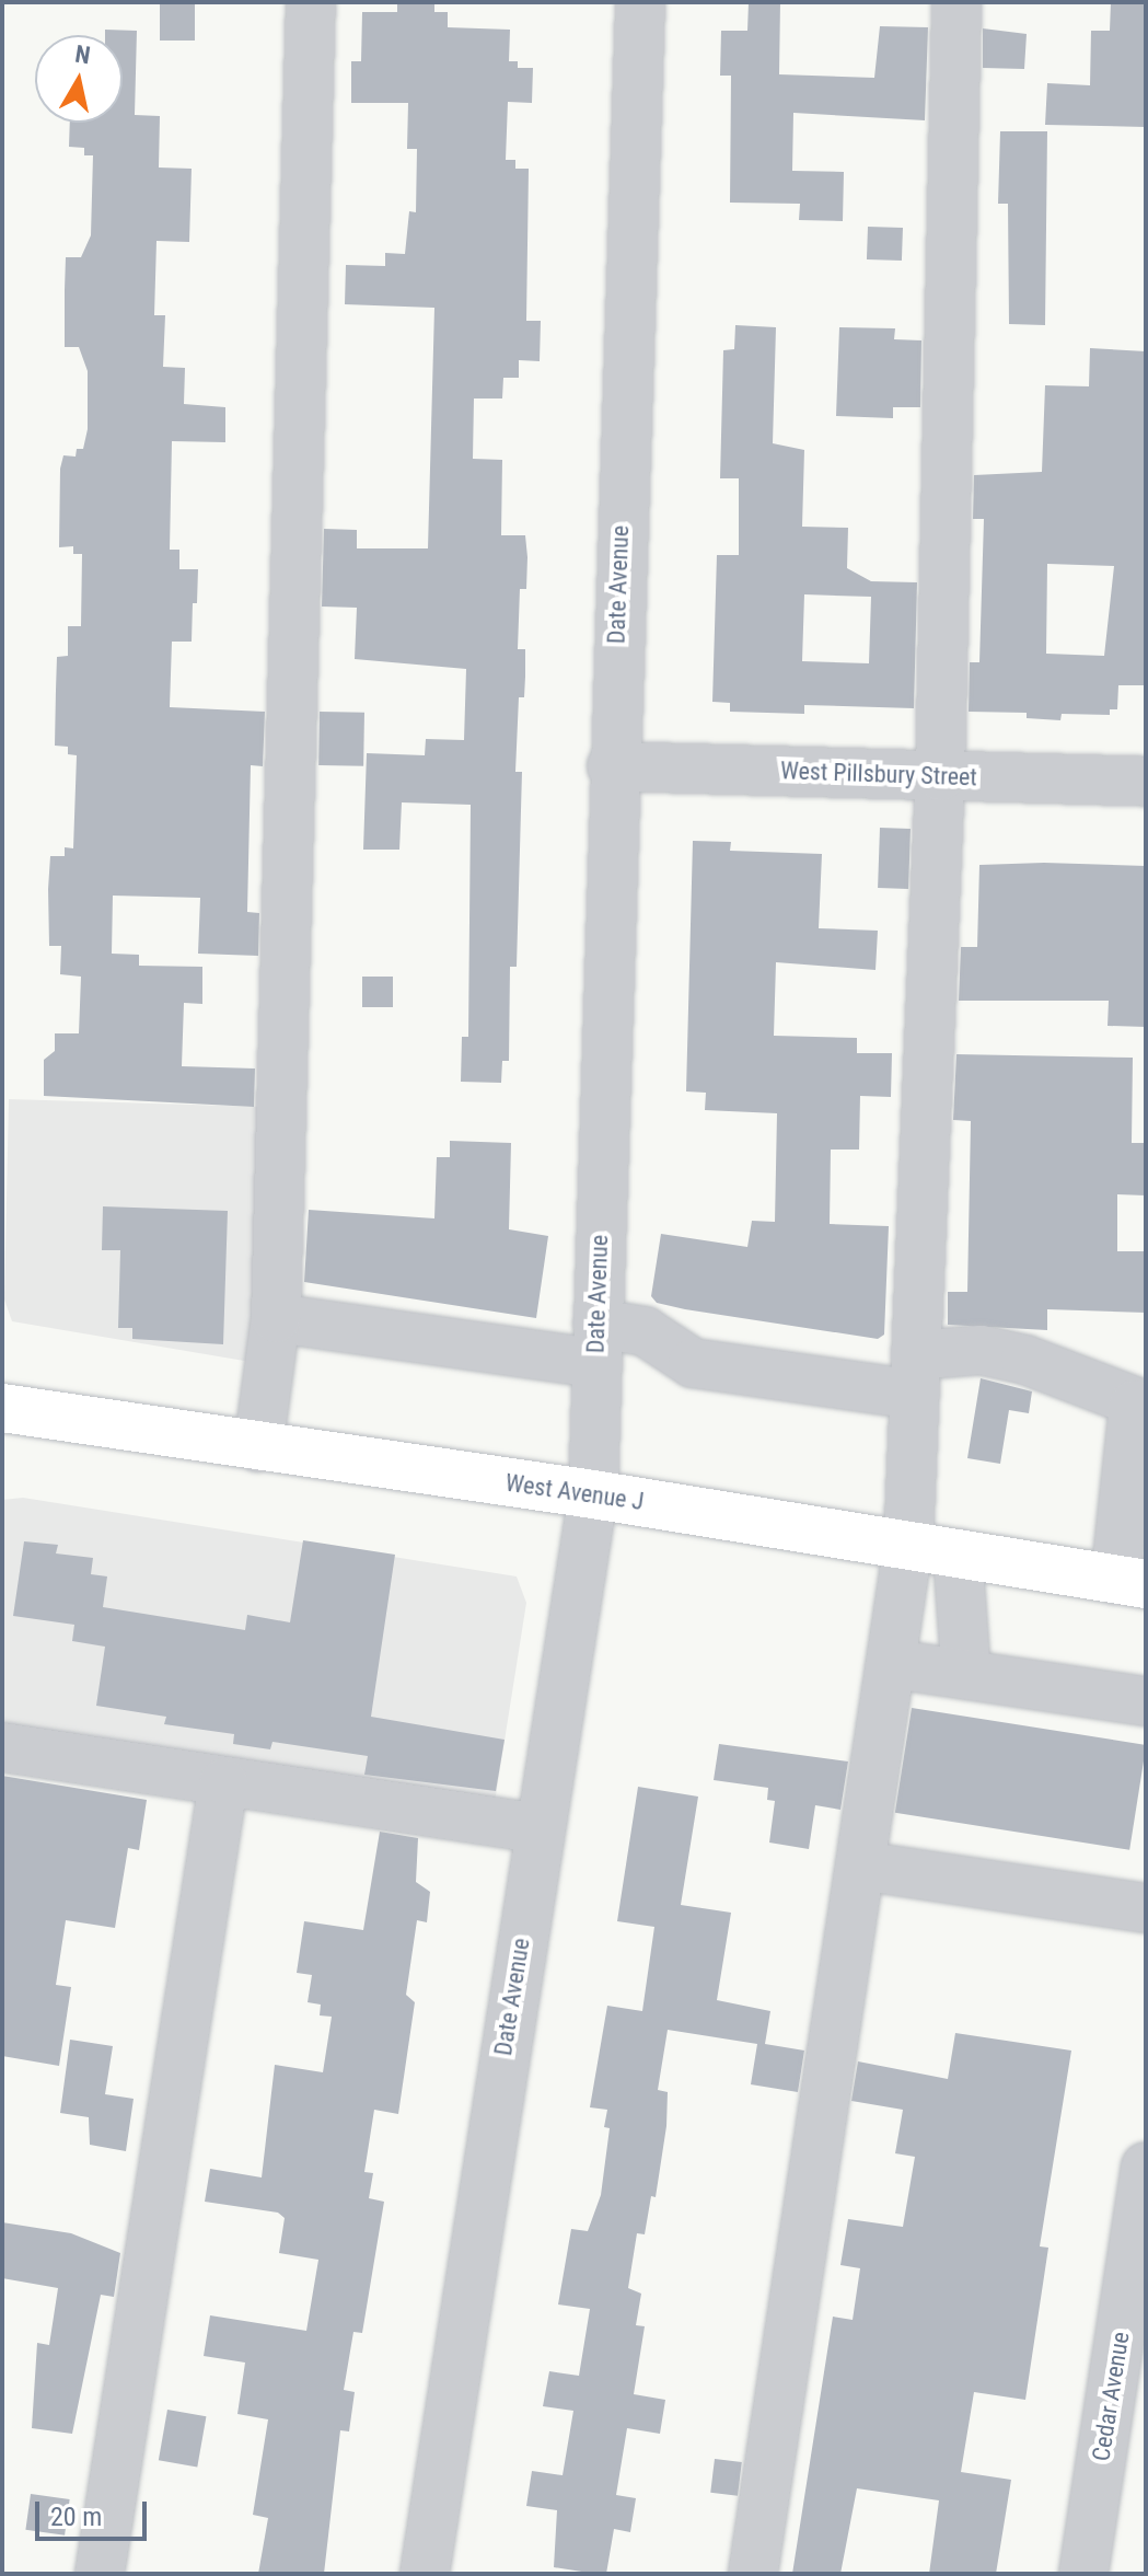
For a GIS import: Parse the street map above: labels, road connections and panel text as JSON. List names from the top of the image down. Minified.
{"streets":{"main road":["West Avenue J"],"street":["Date Avenue","West Pillsbury Street","Cedar Avenue"]},"crossings":[["Date Avenue","West Pillsbury Street"],["Date Avenue","West Avenue J"]],"scale_bar":"20 m","north":"top"}
